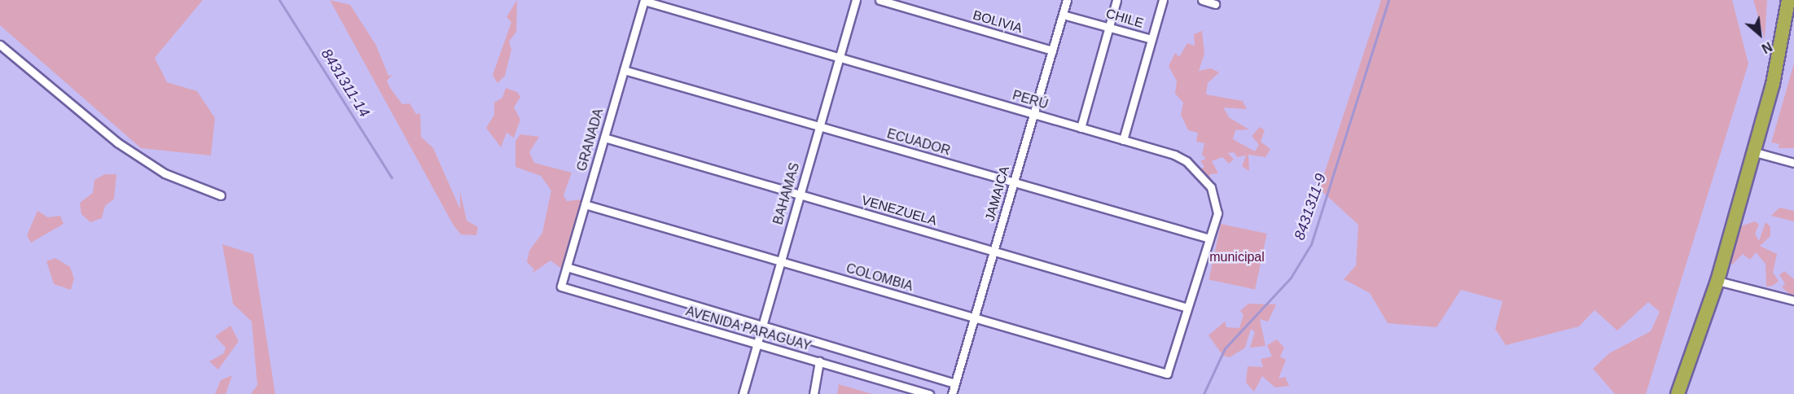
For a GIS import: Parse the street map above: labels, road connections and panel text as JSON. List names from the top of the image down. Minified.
{"streets":{"street":["CHILE","BOLIVIA","PERÚ","GRANADA","ECUADOR","BAHAMAS","JAMAICA","VENEZUELA","COLOMBIA","AVENIDA PARAGUAY"]},"crossings":[["CHILE","JAMAICA"],["BOLIVIA","JAMAICA"],["PERÚ","GRANADA"],["PERÚ","ECUADOR"],["PERÚ","BAHAMAS"],["PERÚ","JAMAICA"],["PERÚ","VENEZUELA"],["PERÚ","COLOMBIA"],["GRANADA","ECUADOR"],["GRANADA","VENEZUELA"],["GRANADA","COLOMBIA"],["GRANADA","AVENIDA PARAGUAY"],["ECUADOR","BAHAMAS"],["ECUADOR","JAMAICA"],["BAHAMAS","VENEZUELA"],["BAHAMAS","COLOMBIA"],["BAHAMAS","AVENIDA PARAGUAY"],["JAMAICA","VENEZUELA"],["JAMAICA","COLOMBIA"]],"water":["8431311-14","8431311-9"],"parks":["municipal"],"north":"bottom right"}
